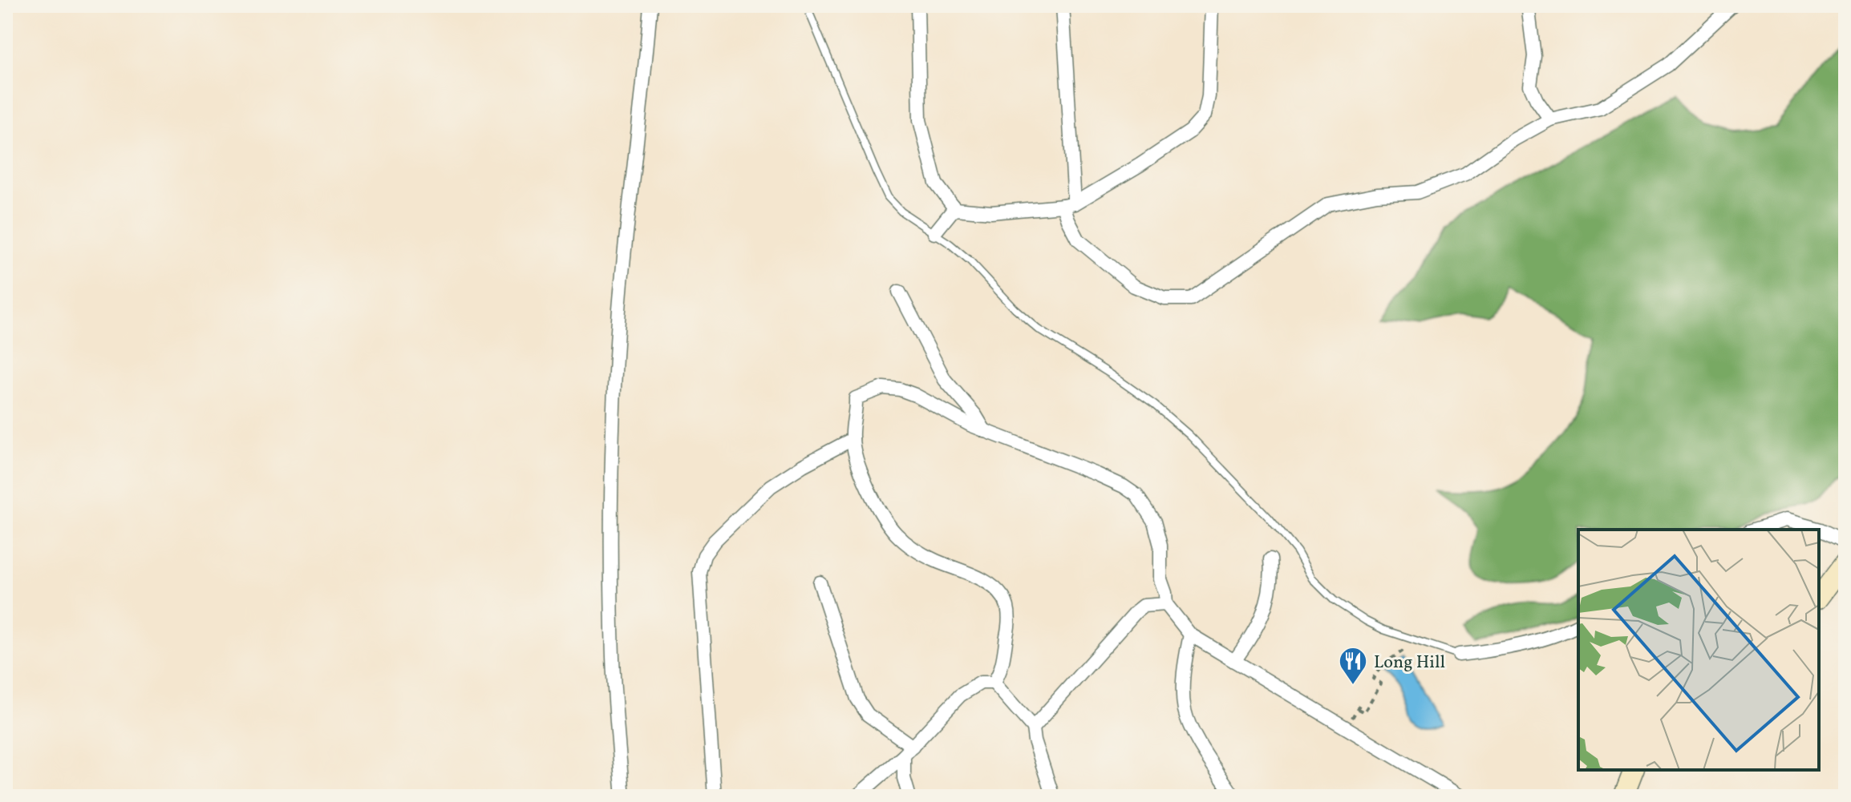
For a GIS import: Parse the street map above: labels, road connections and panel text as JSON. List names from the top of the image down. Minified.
{"places":{"restaurant":["Long Hill"]}}
